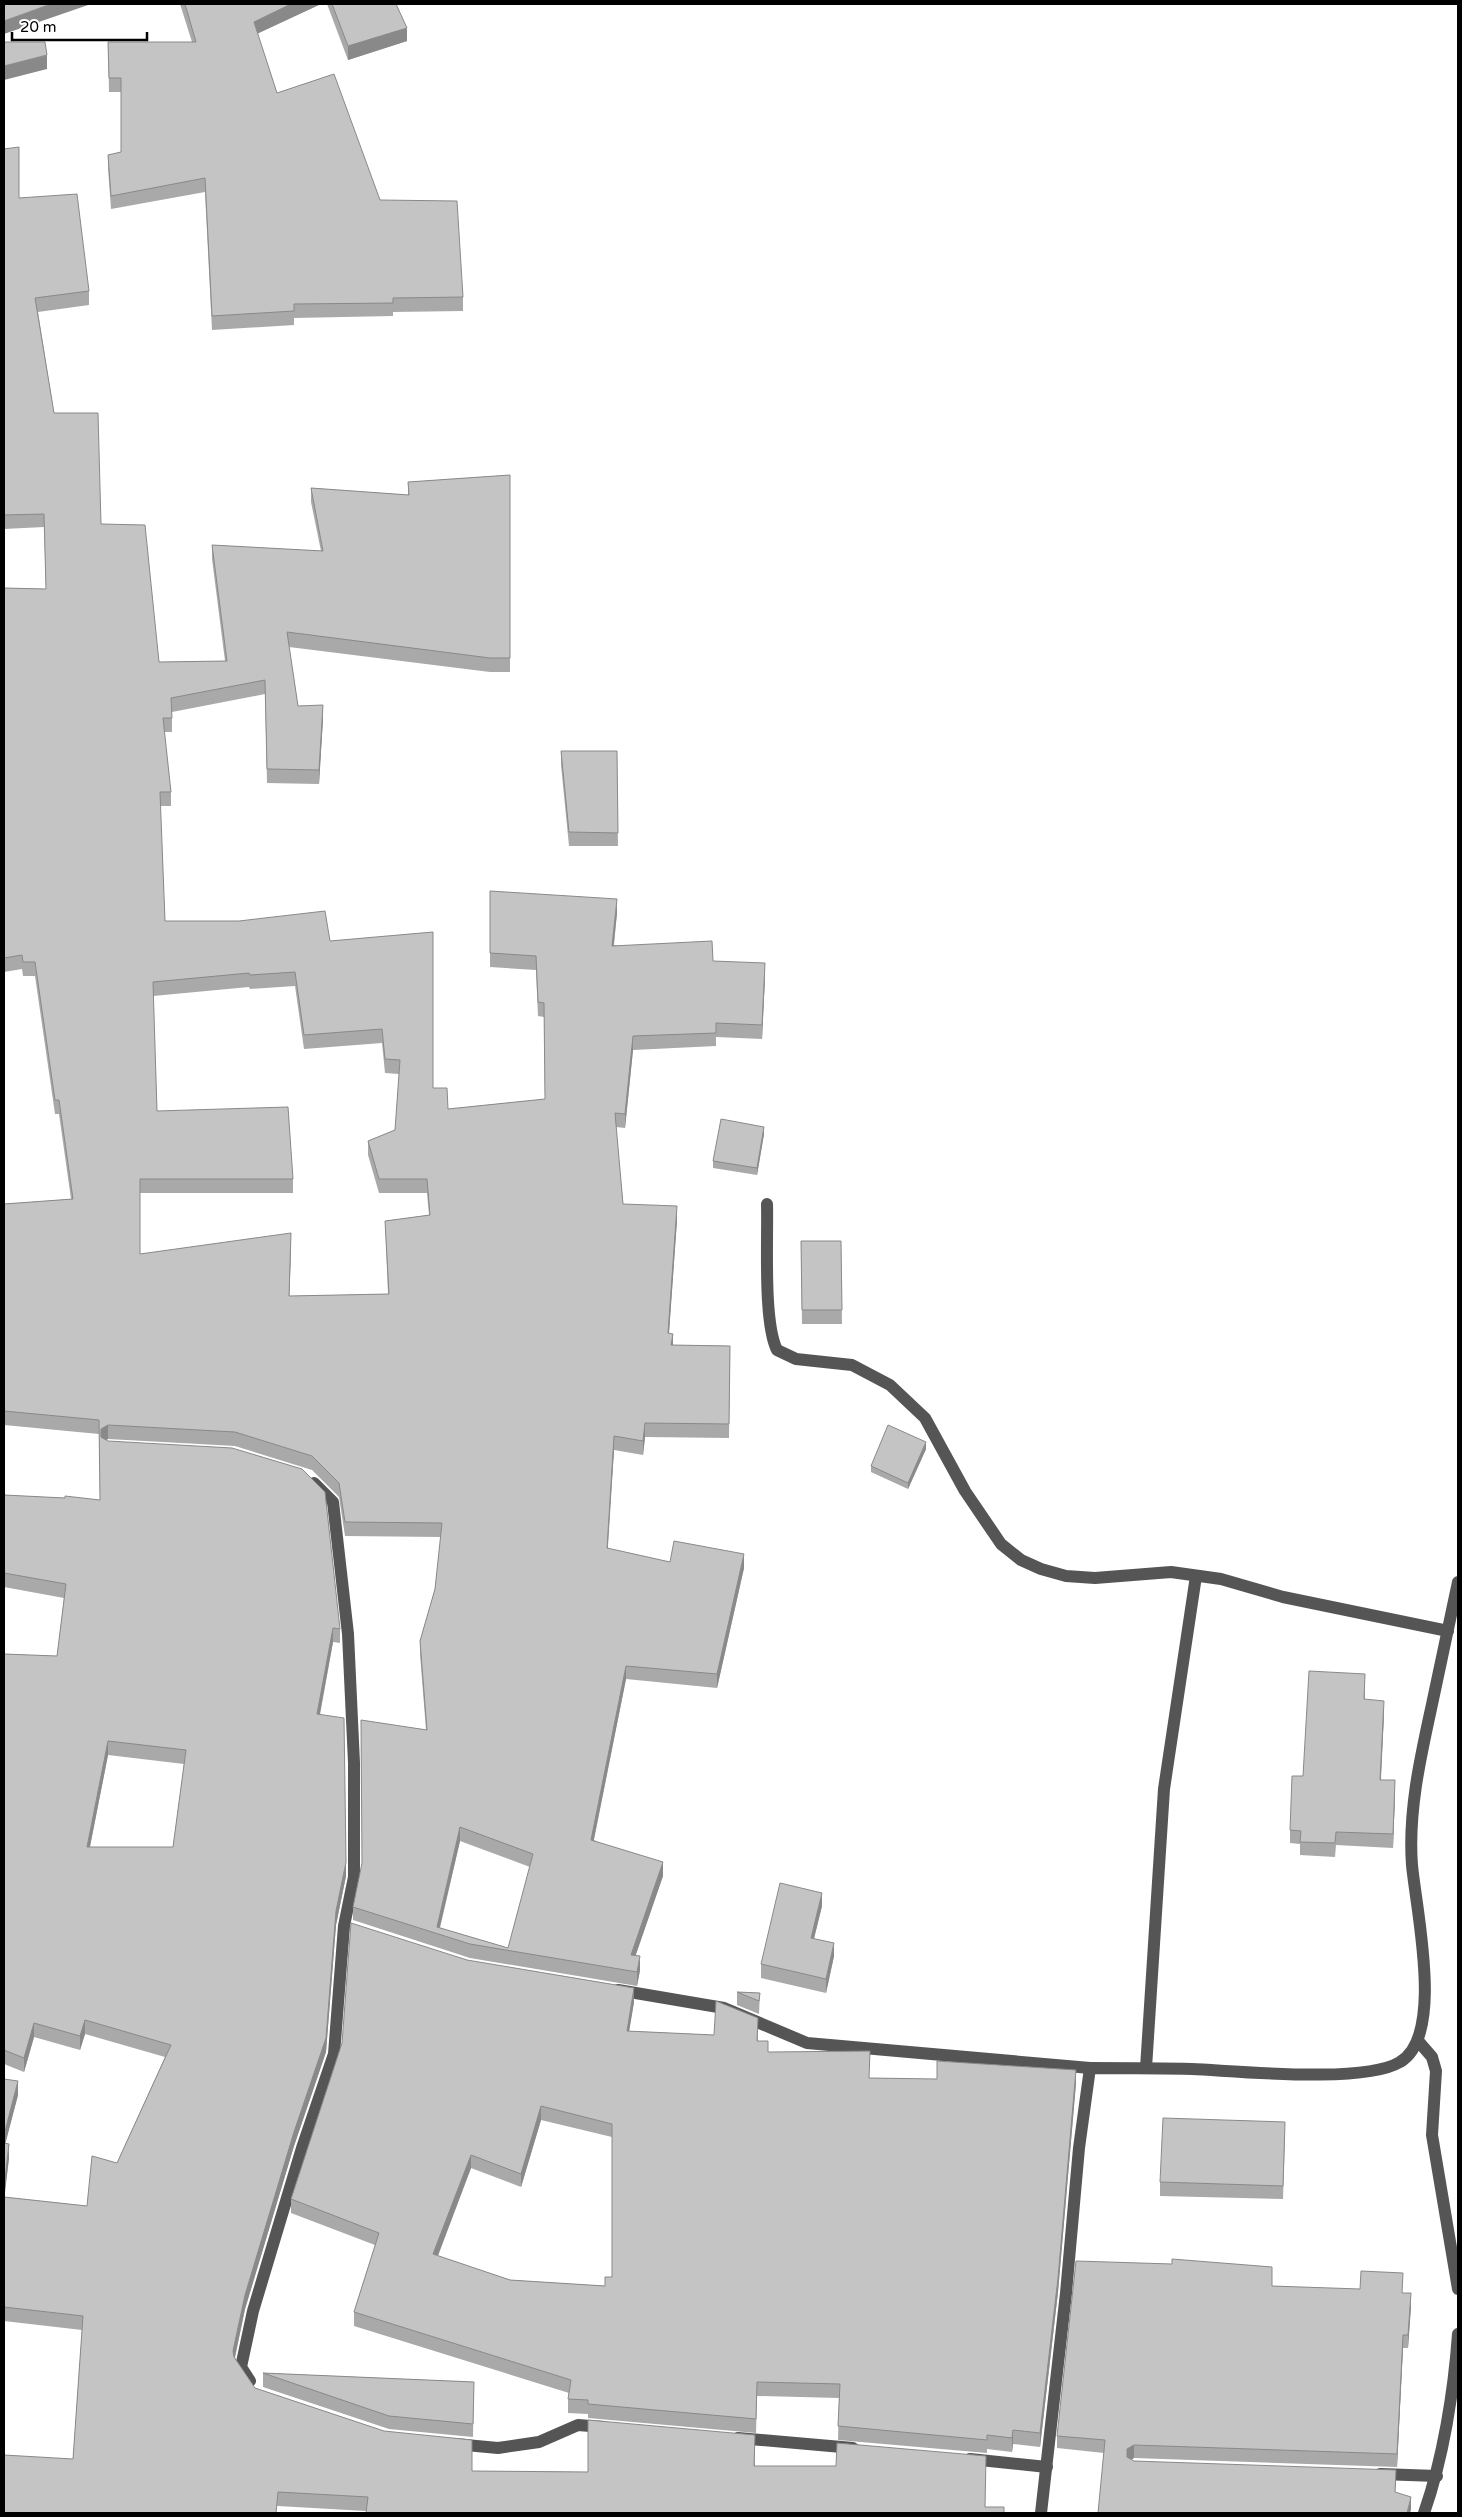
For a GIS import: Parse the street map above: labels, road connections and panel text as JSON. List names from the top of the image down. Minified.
{"scale_bar":"20 m"}
